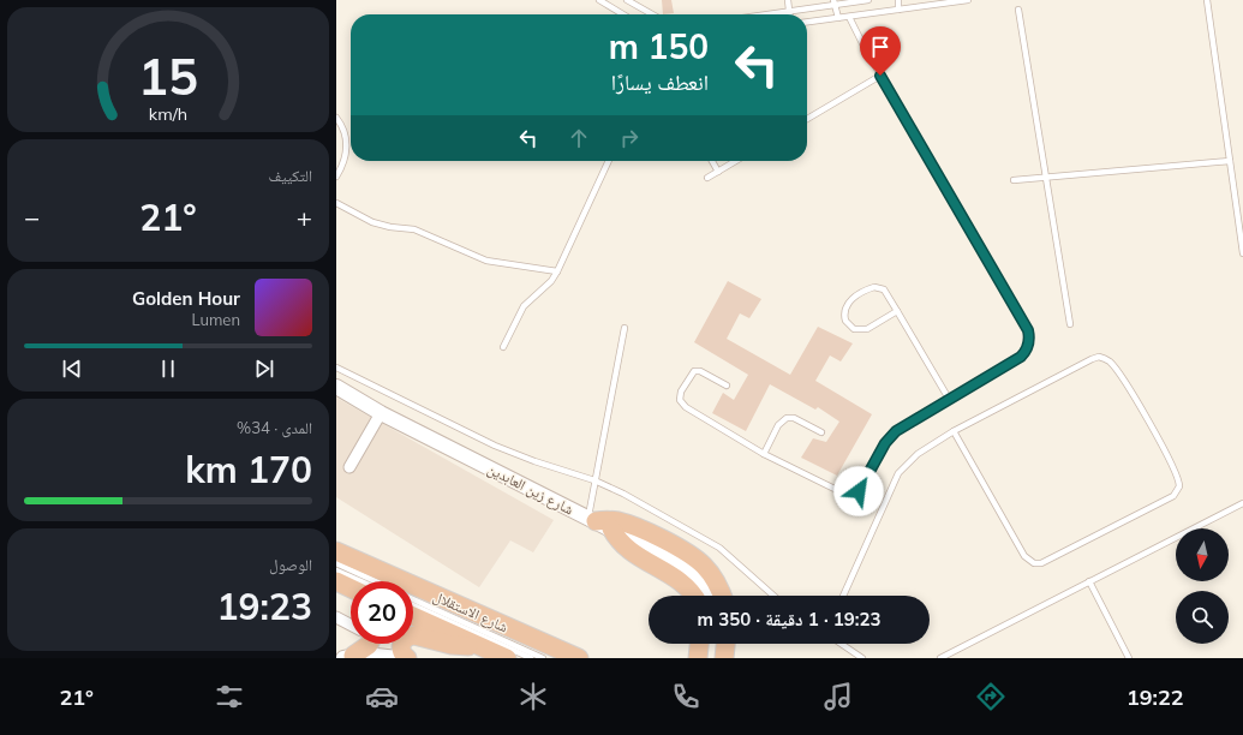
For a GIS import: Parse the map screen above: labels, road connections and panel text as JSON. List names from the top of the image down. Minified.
{"streets":{"highway":["شارع الاستقلال"],"street":["شارع زين العابدين"]},"north":"bottom","page":{"turn":["150 m","انعطف يسارًا"],"tile":["التكييف",["المدى · 34%","170 km"],["الوصول","19:23"]],"heat":["−","21°","+"],"song":["Golden Hour","Lumen"],"limit":"20","trip":"19:23 · 1 دقيقة · 350 m","tabs":["19:22","21°"],"gauge":["15","km/h"]}}
